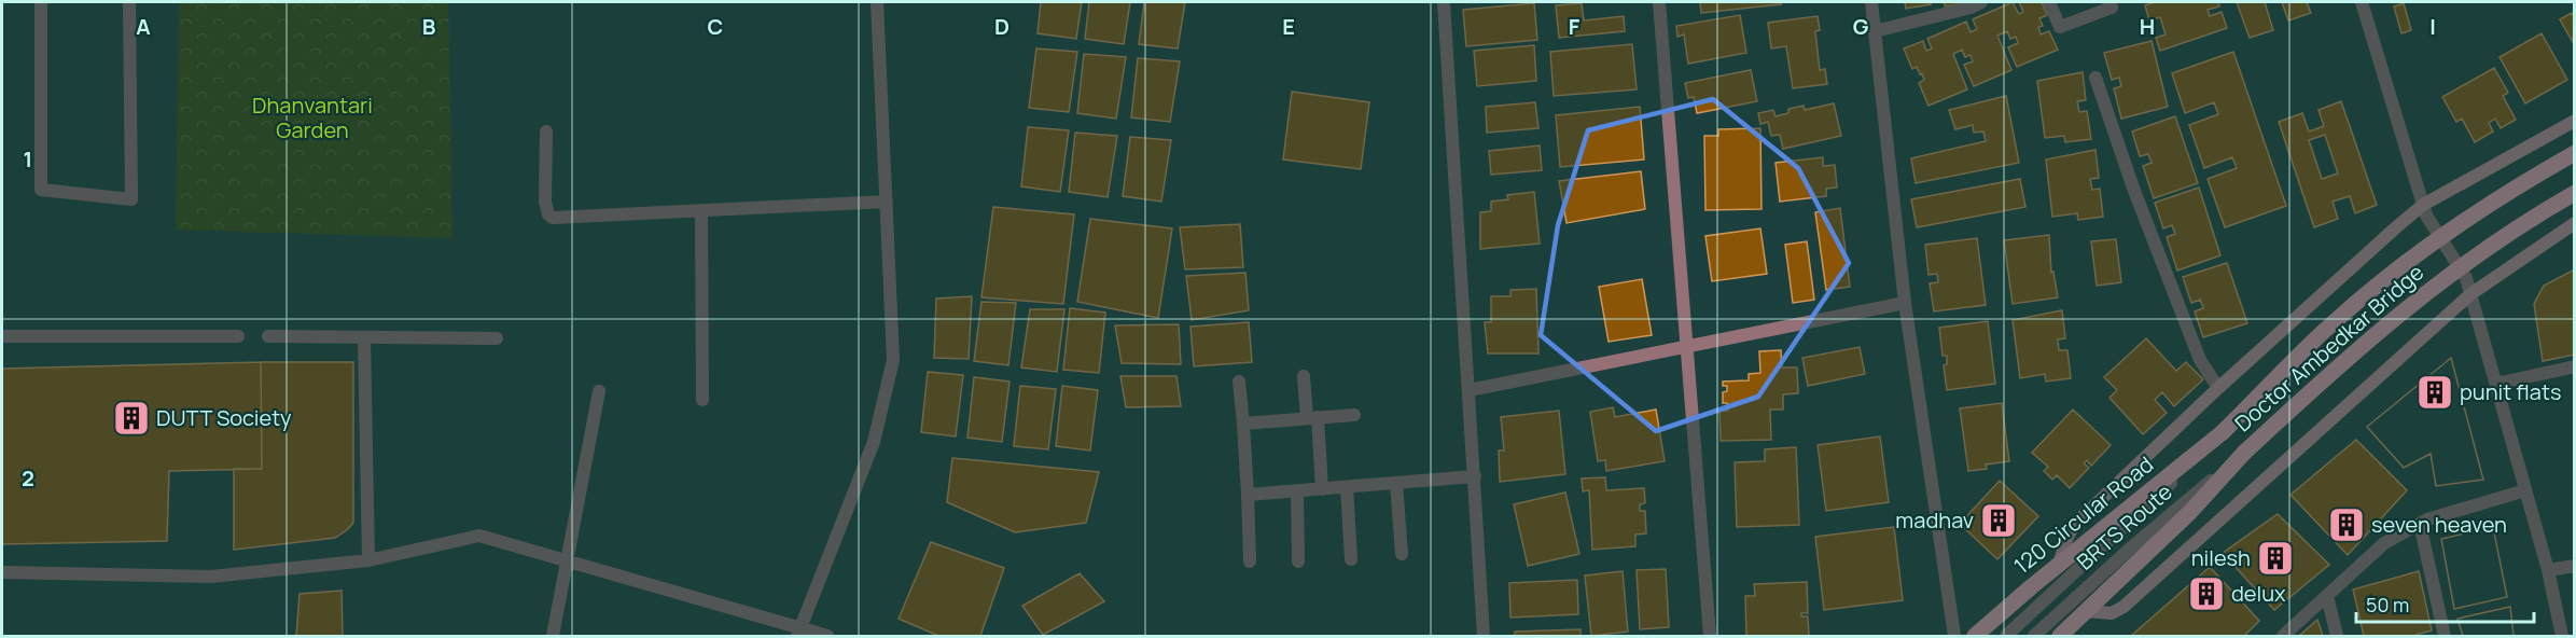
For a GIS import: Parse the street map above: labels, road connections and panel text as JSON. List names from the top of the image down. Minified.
{"streets":{"main road":["Doctor Ambedkar Bridge","120 Circular Road"],"street":["BRTS Route"]},"crossings":[["Doctor Ambedkar Bridge","120 Circular Road"],["Doctor Ambedkar Bridge","BRTS Route"],["120 Circular Road","BRTS Route"]],"parks":["Dhanvantari Garden"],"places":{"building":["punit flats","DUTT Society","madhav","seven heaven","nilesh","delux"]},"scale_bar":"50 m","grid":{"columns":["A","B","C","D","E","F","G","H","I"],"rows":["1","2"]}}
